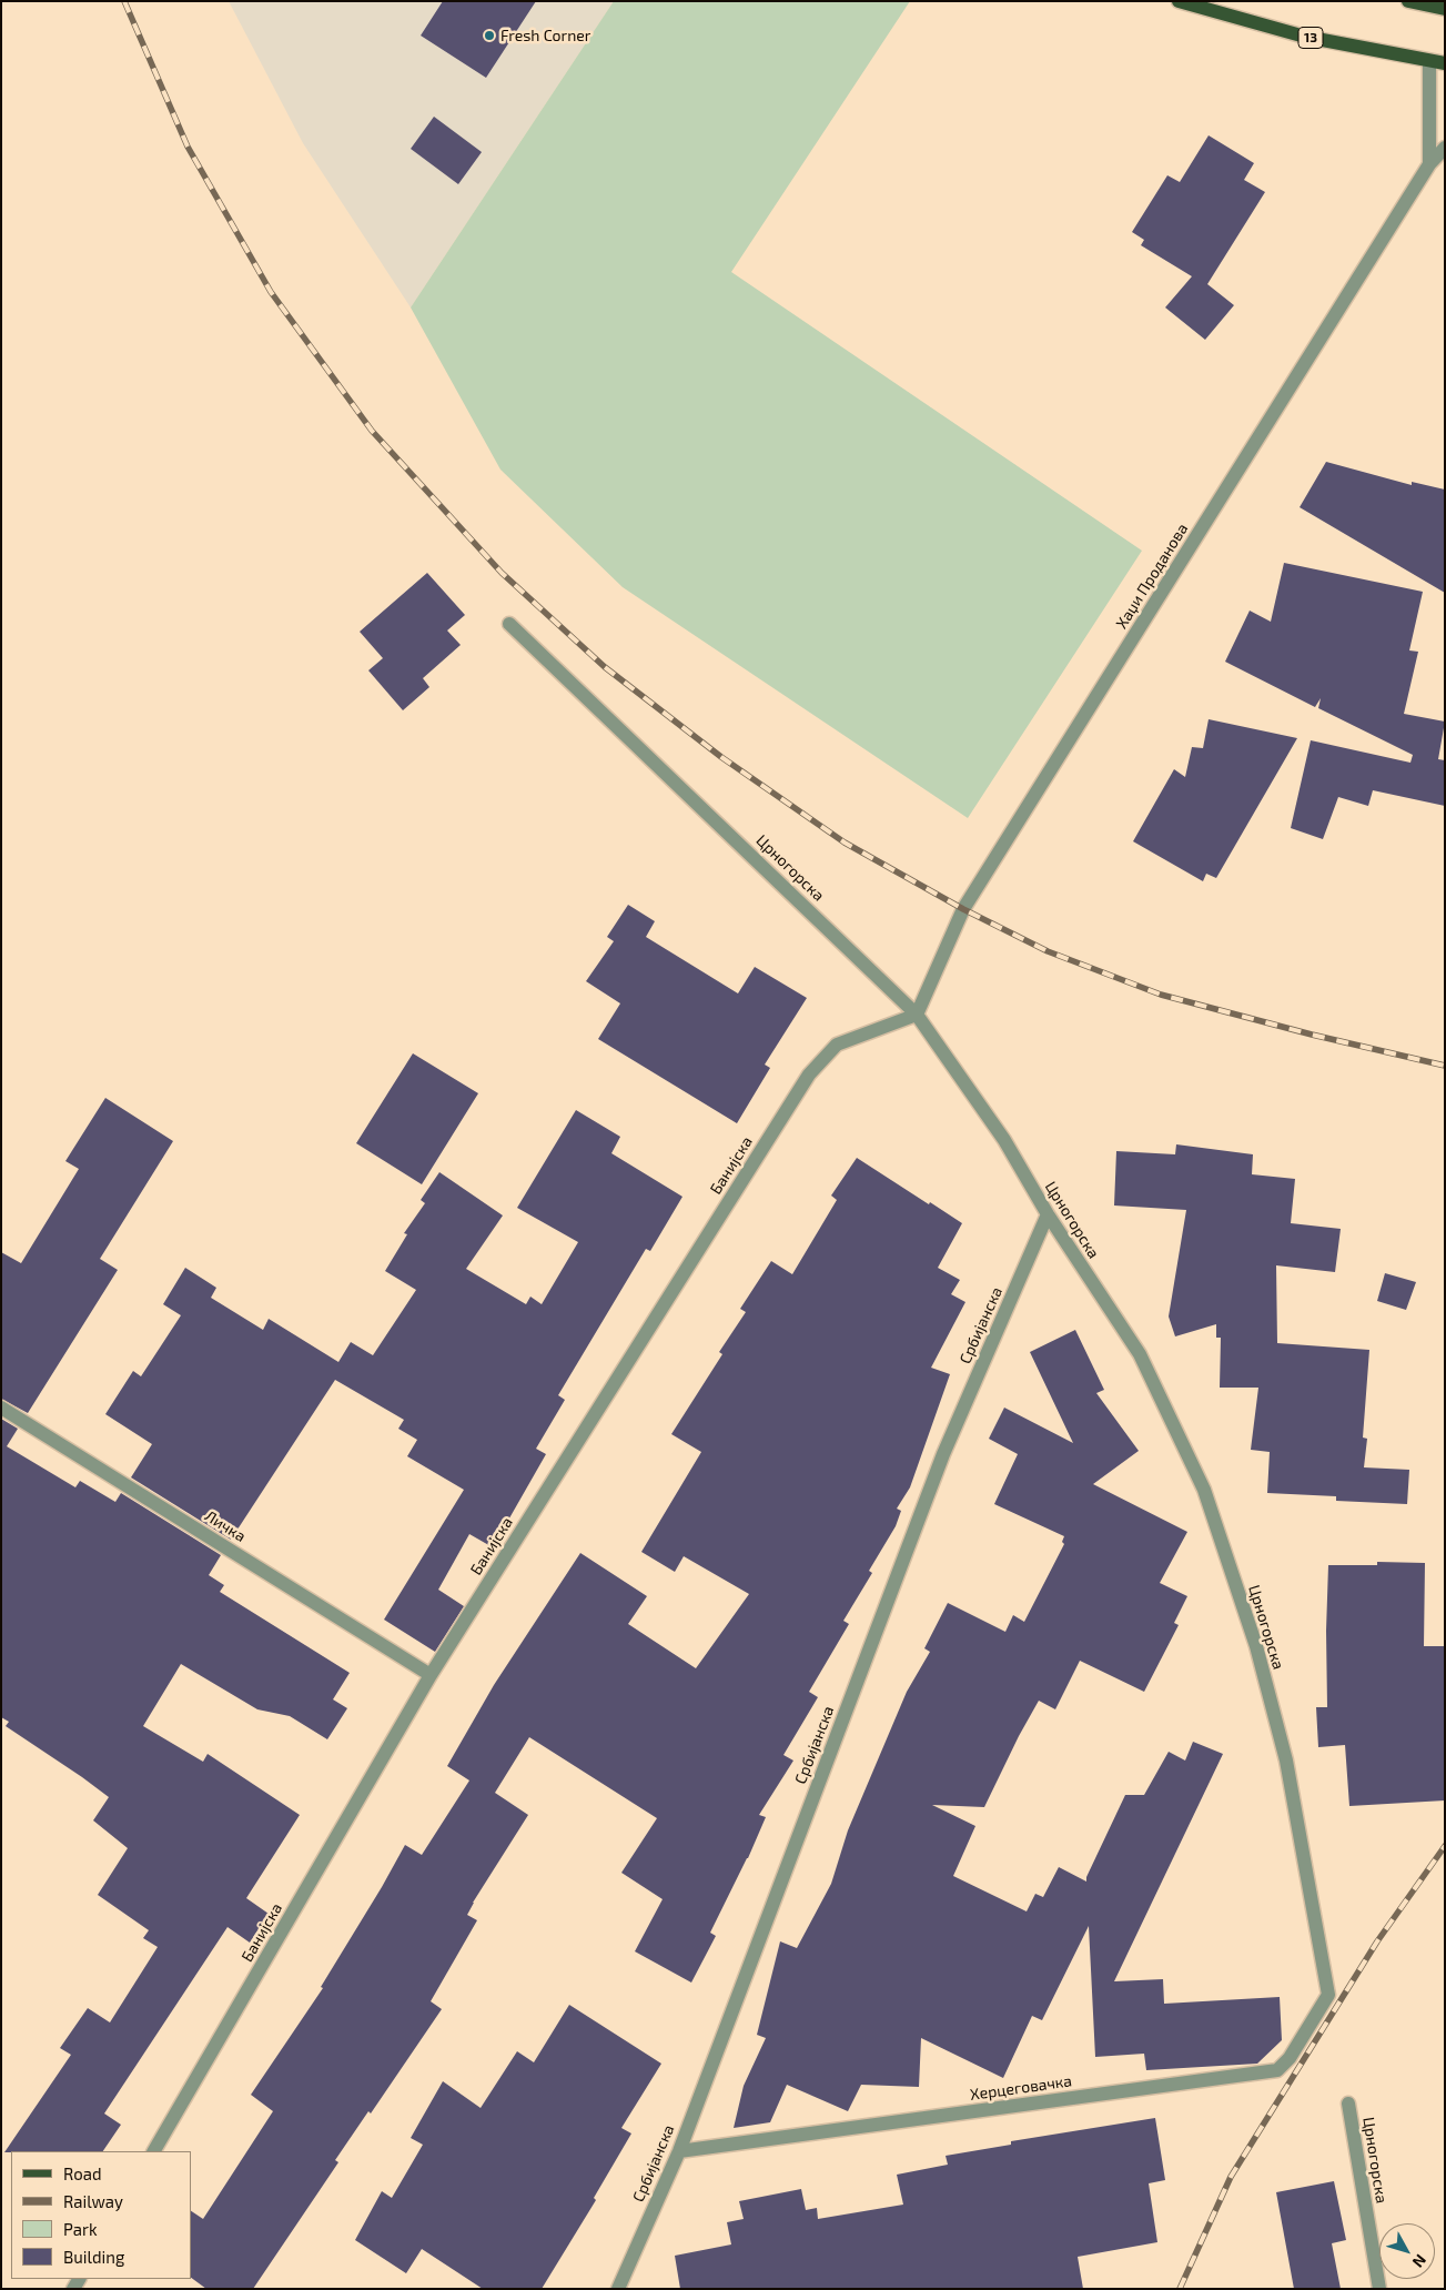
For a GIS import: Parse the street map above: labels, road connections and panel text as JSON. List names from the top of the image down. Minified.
{"streets":{"main road":["13"],"street":["Хаџи Проданова","Црногорска","Банијска","Србијанска","Личка","Херцеговачка"]},"crossings":[["Хаџи Проданова","Црногорска"],["Хаџи Проданова","Банијска"],["Црногорска","Банијска"],["Црногорска","Србијанска"],["Црногорска","Херцеговачка"],["Банијска","Личка"],["Србијанска","Херцеговачка"]],"places":["Fresh Corner"],"legend":["Road","Railway","Park","Building"],"north":"bottom right"}
